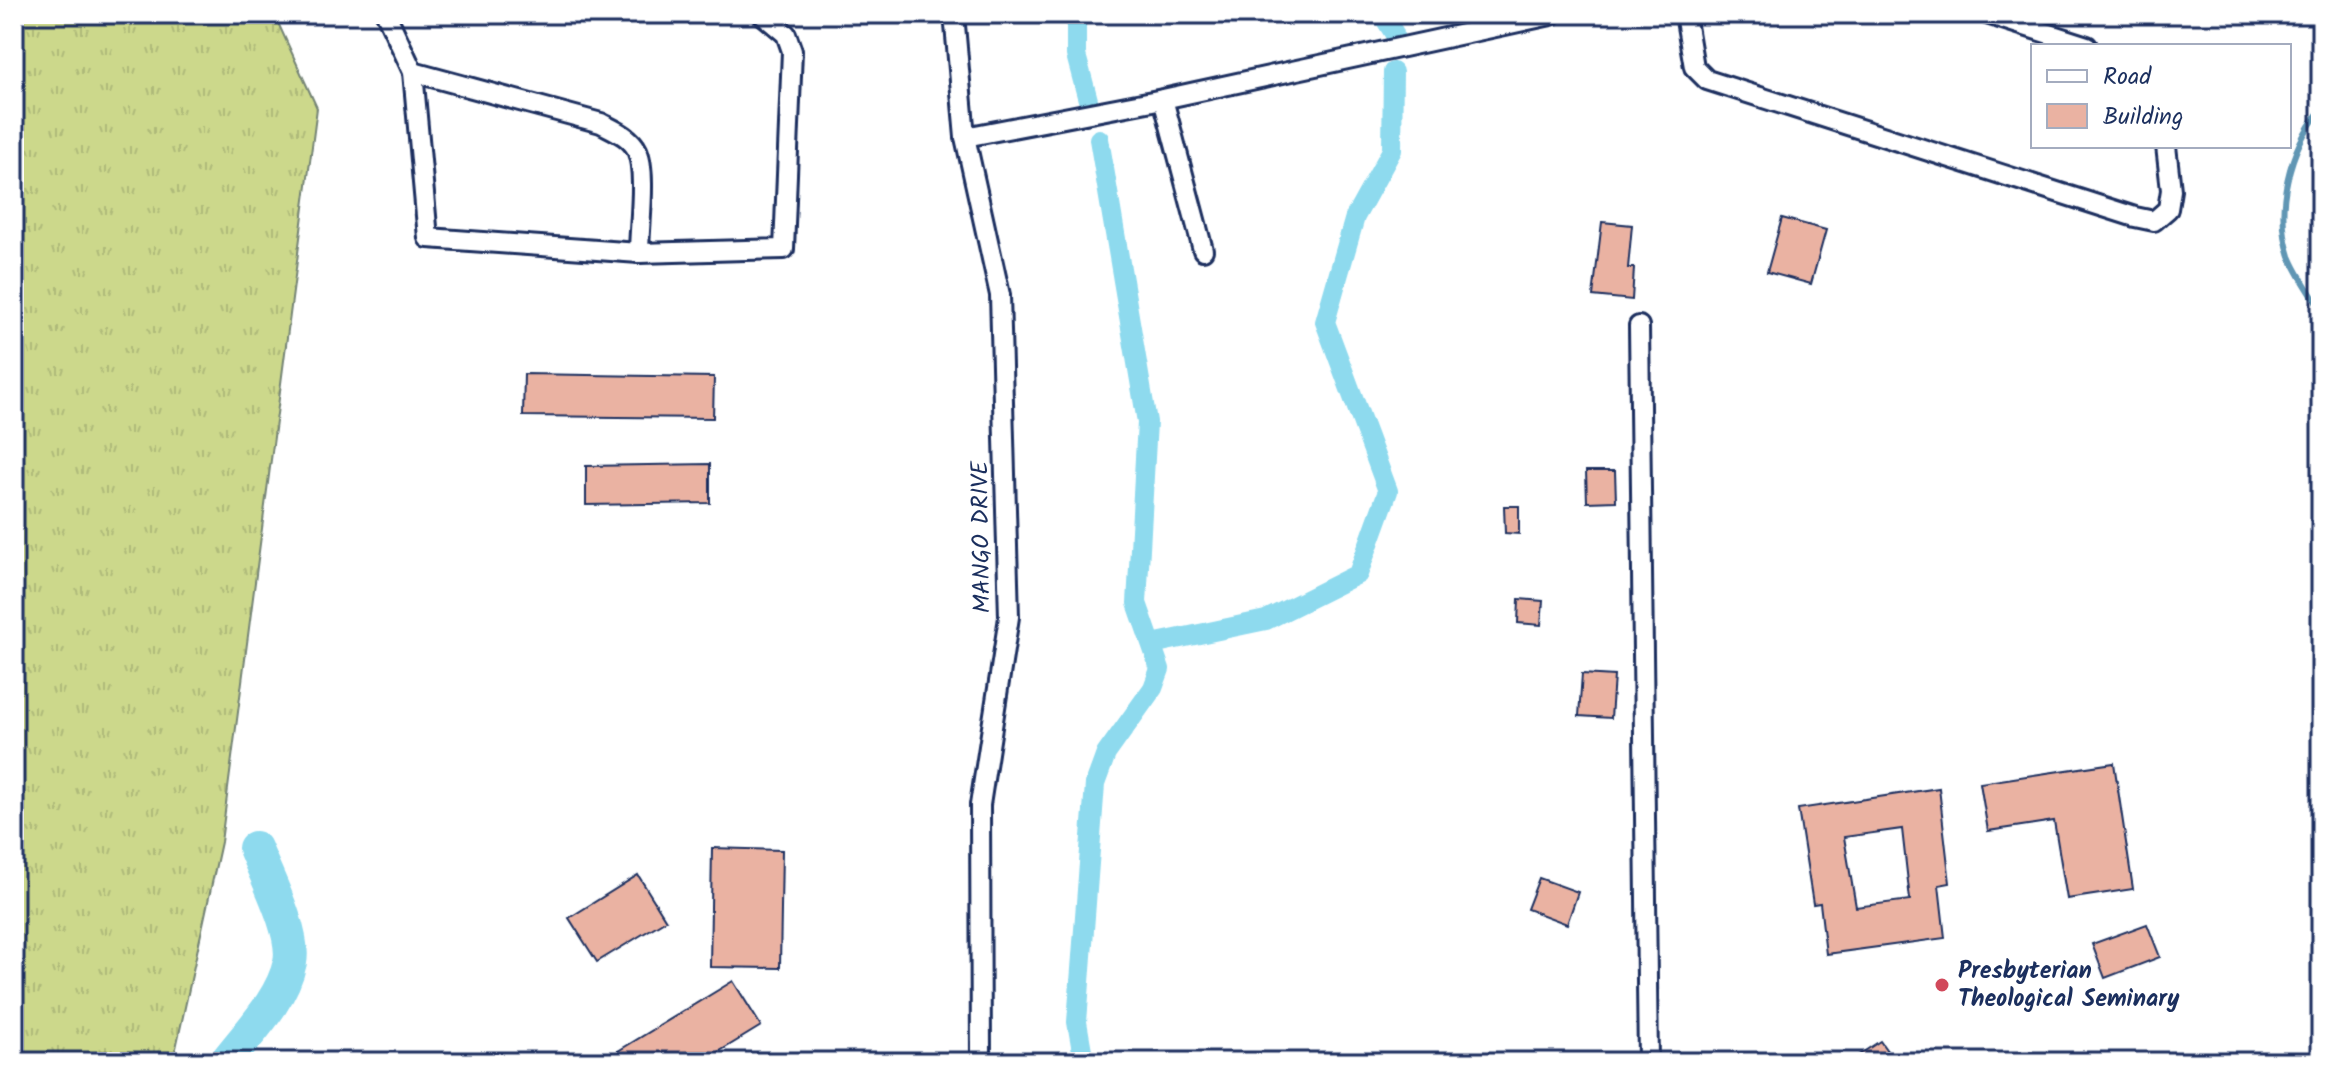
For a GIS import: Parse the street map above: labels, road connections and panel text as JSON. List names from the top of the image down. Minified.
{"streets":{"street":["MANGO DRIVE"]},"places":["Presbyterian Theological Seminary"],"legend":["Road","Building"]}
